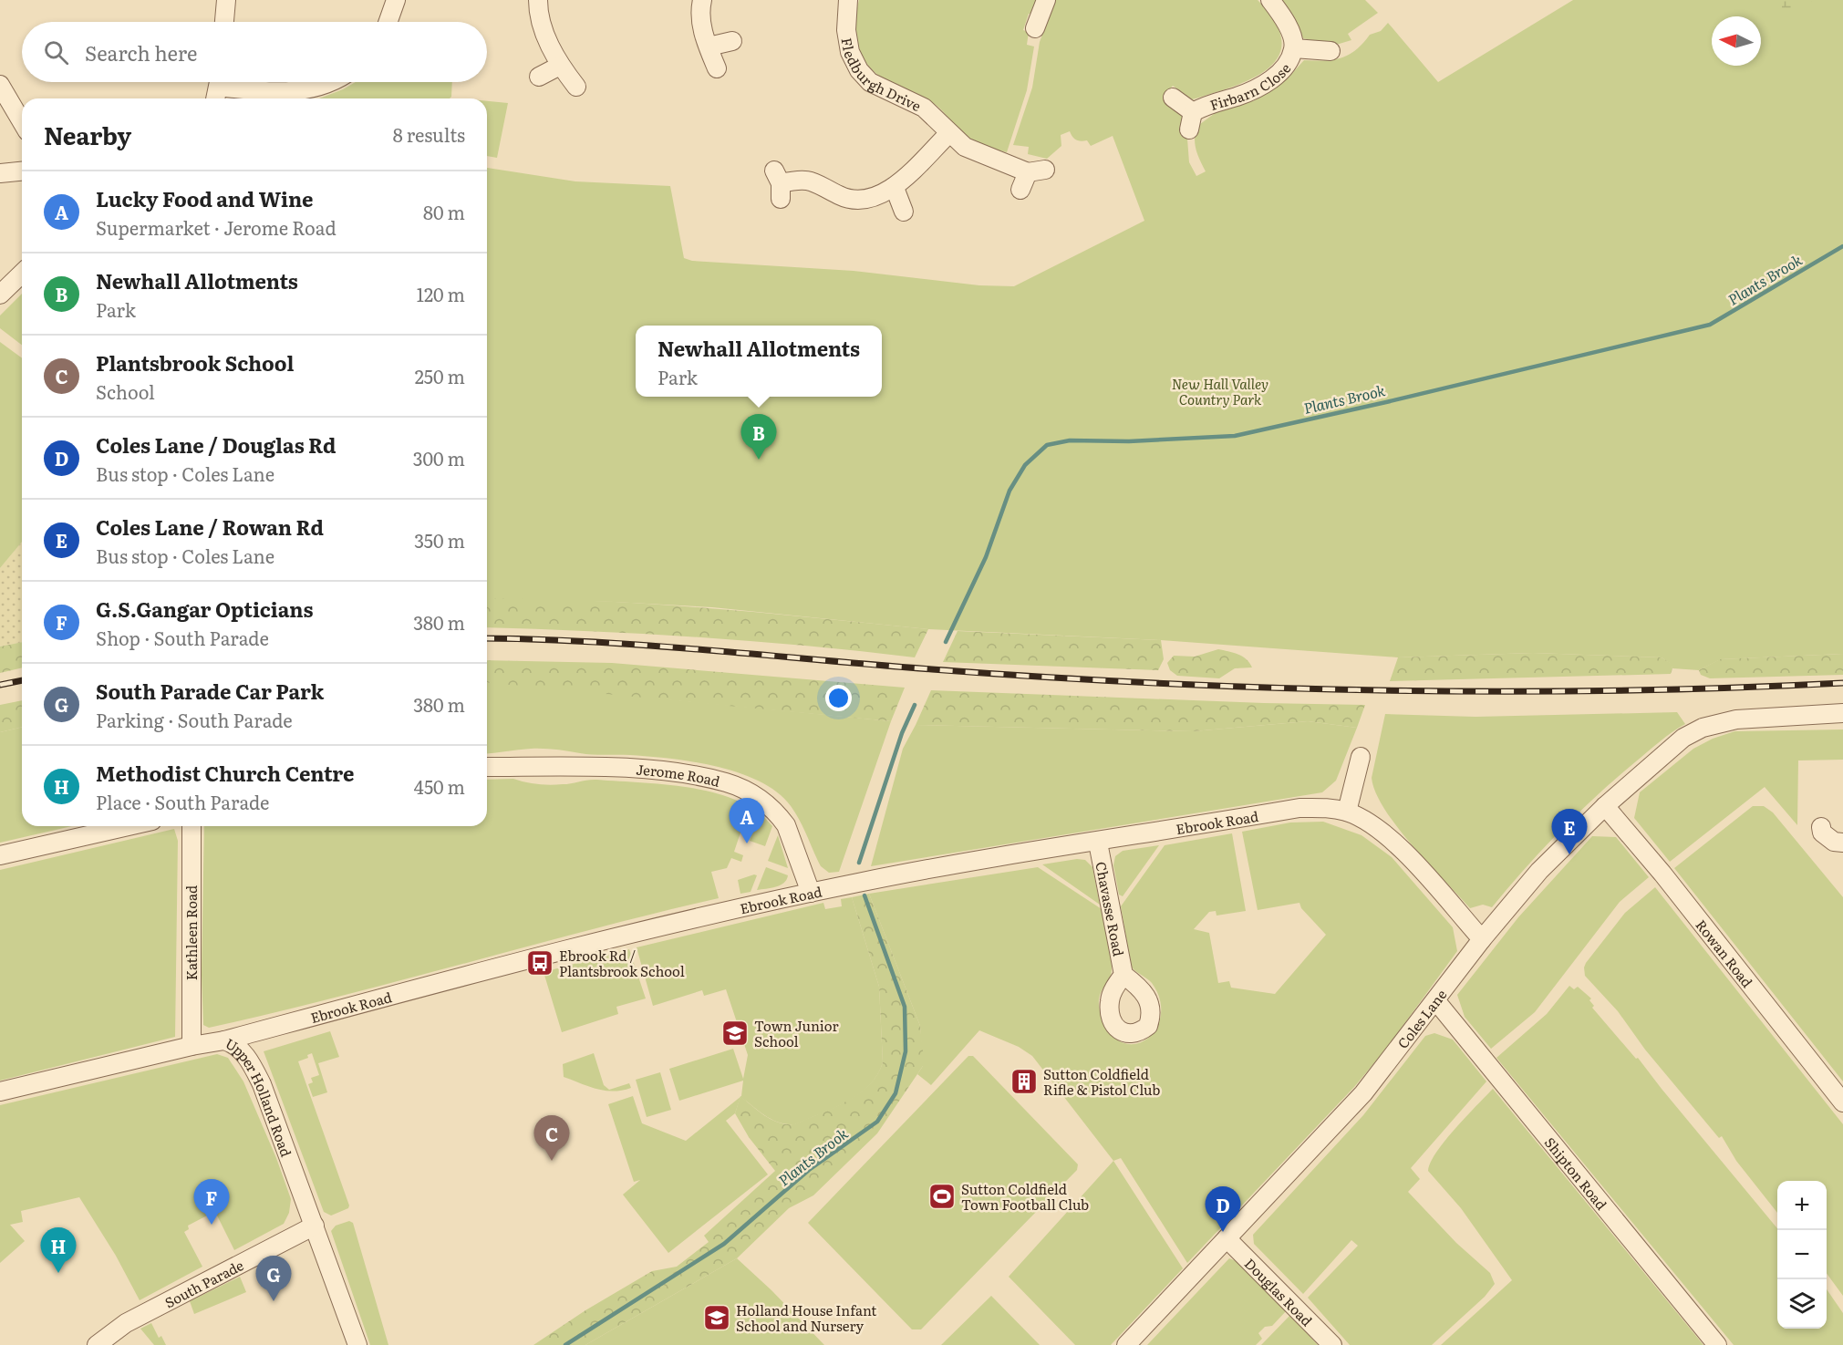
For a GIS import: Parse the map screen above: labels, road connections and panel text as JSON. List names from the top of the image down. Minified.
{"streets":{"street":["Fledburgh Drive","Firbarn Close","Jerome Road","Ebrook Road","Chavasse Road","Kathleen Road","Rowan Road","Coles Lane","Upper Holland Road","Shipton Road","South Parade","Douglas Road"]},"crossings":[["Jerome Road","Ebrook Road"],["Ebrook Road","Chavasse Road"],["Ebrook Road","Coles Lane"],["Ebrook Road","Upper Holland Road"],["Kathleen Road","Upper Holland Road"],["Rowan Road","Coles Lane"],["Coles Lane","Shipton Road"],["Coles Lane","Douglas Road"],["Upper Holland Road","South Parade"]],"water":["Plants Brook"],"parks":["New Hall Valley Country Park"],"places":{"bus stop":["Ebrook Rd / Plantsbrook School"],"school or university":["Town Junior School","Holland House Infant School and Nursery"],"building":["Sutton Coldfield Rifle & Pistol Club"],"sports":["Sutton Coldfield Town Football Club"]},"north":"left","page":{"search":"Search here","heading":["Nearby","8 results"],"list":[{"mark":"A","name":"Lucky Food and Wine","note":"Supermarket · Jerome Road","value":"80 m"},{"mark":"B","name":"Newhall Allotments","note":"Park","value":"120 m"},{"mark":"C","name":"Plantsbrook School","note":"School","value":"250 m"},{"mark":"D","name":"Coles Lane / Douglas Rd","note":"Bus stop · Coles Lane","value":"300 m"},{"mark":"E","name":"Coles Lane / Rowan Rd","note":"Bus stop · Coles Lane","value":"350 m"},{"mark":"F","name":"G.S.Gangar Opticians","note":"Shop · South Parade","value":"380 m"},{"mark":"G","name":"South Parade Car Park","note":"Parking · South Parade","value":"380 m"},{"mark":"H","name":"Methodist Church Centre","note":"Place · South Parade","value":"450 m"}],"popup":["Newhall Allotments","Park"],"pins":["B","A","E","C","F","D","H","G"],"map_buttons":["+","−"]}}
